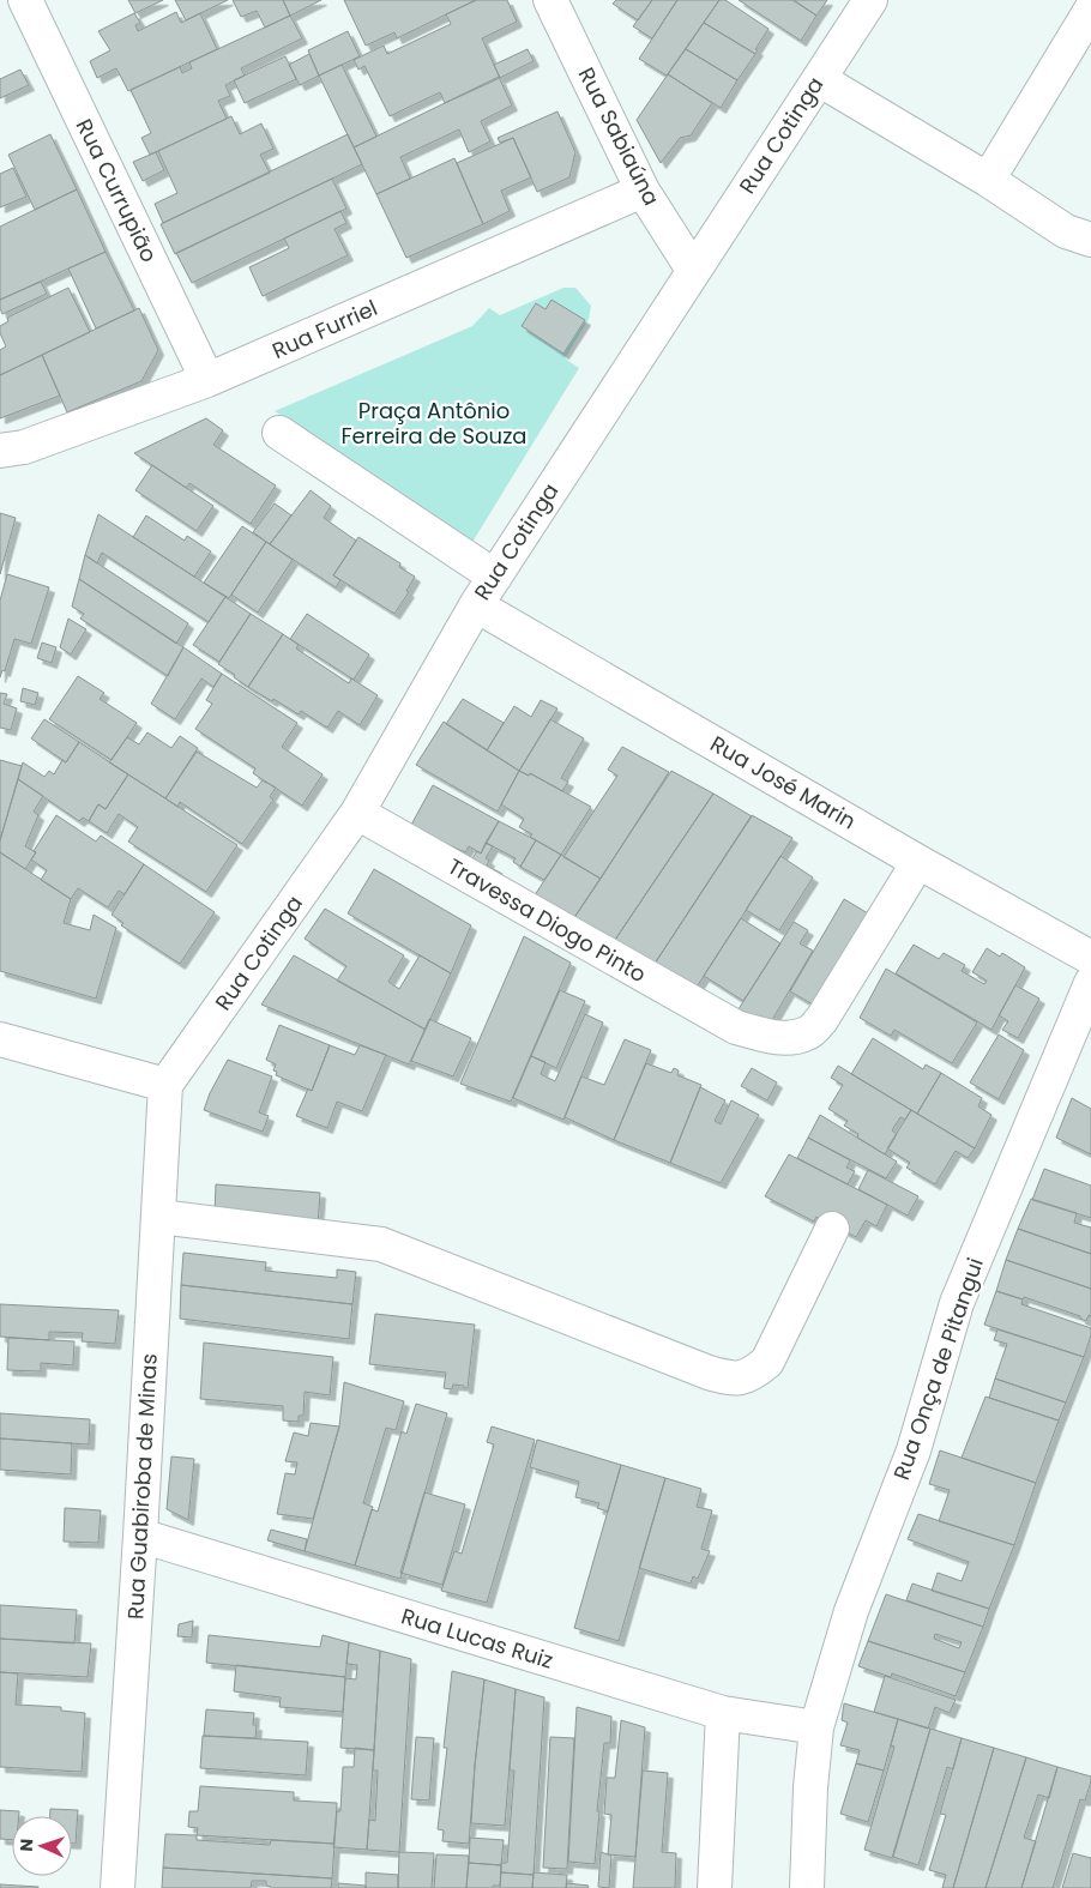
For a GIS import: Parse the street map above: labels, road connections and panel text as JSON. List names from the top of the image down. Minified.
{"streets":{"street":["Rua Cotinga","Rua Sabiaúna","Rua Currupião","Rua Furriel","Rua José Marin","Travessa Diogo Pinto","Rua Onça de Pitangui","Rua Guabiroba de Minas","Rua Lucas Ruiz"]},"crossings":[["Rua Cotinga","Rua Sabiaúna"],["Rua Cotinga","Rua José Marin"],["Rua Cotinga","Travessa Diogo Pinto"],["Rua Cotinga","Rua Guabiroba de Minas"],["Rua Sabiaúna","Rua Furriel"],["Rua Currupião","Rua Furriel"],["Rua José Marin","Travessa Diogo Pinto"],["Rua Onça de Pitangui","Rua Lucas Ruiz"],["Rua Guabiroba de Minas","Rua Lucas Ruiz"]],"parks":["Praça Antônio Ferreira de Souza"],"north":"left"}
